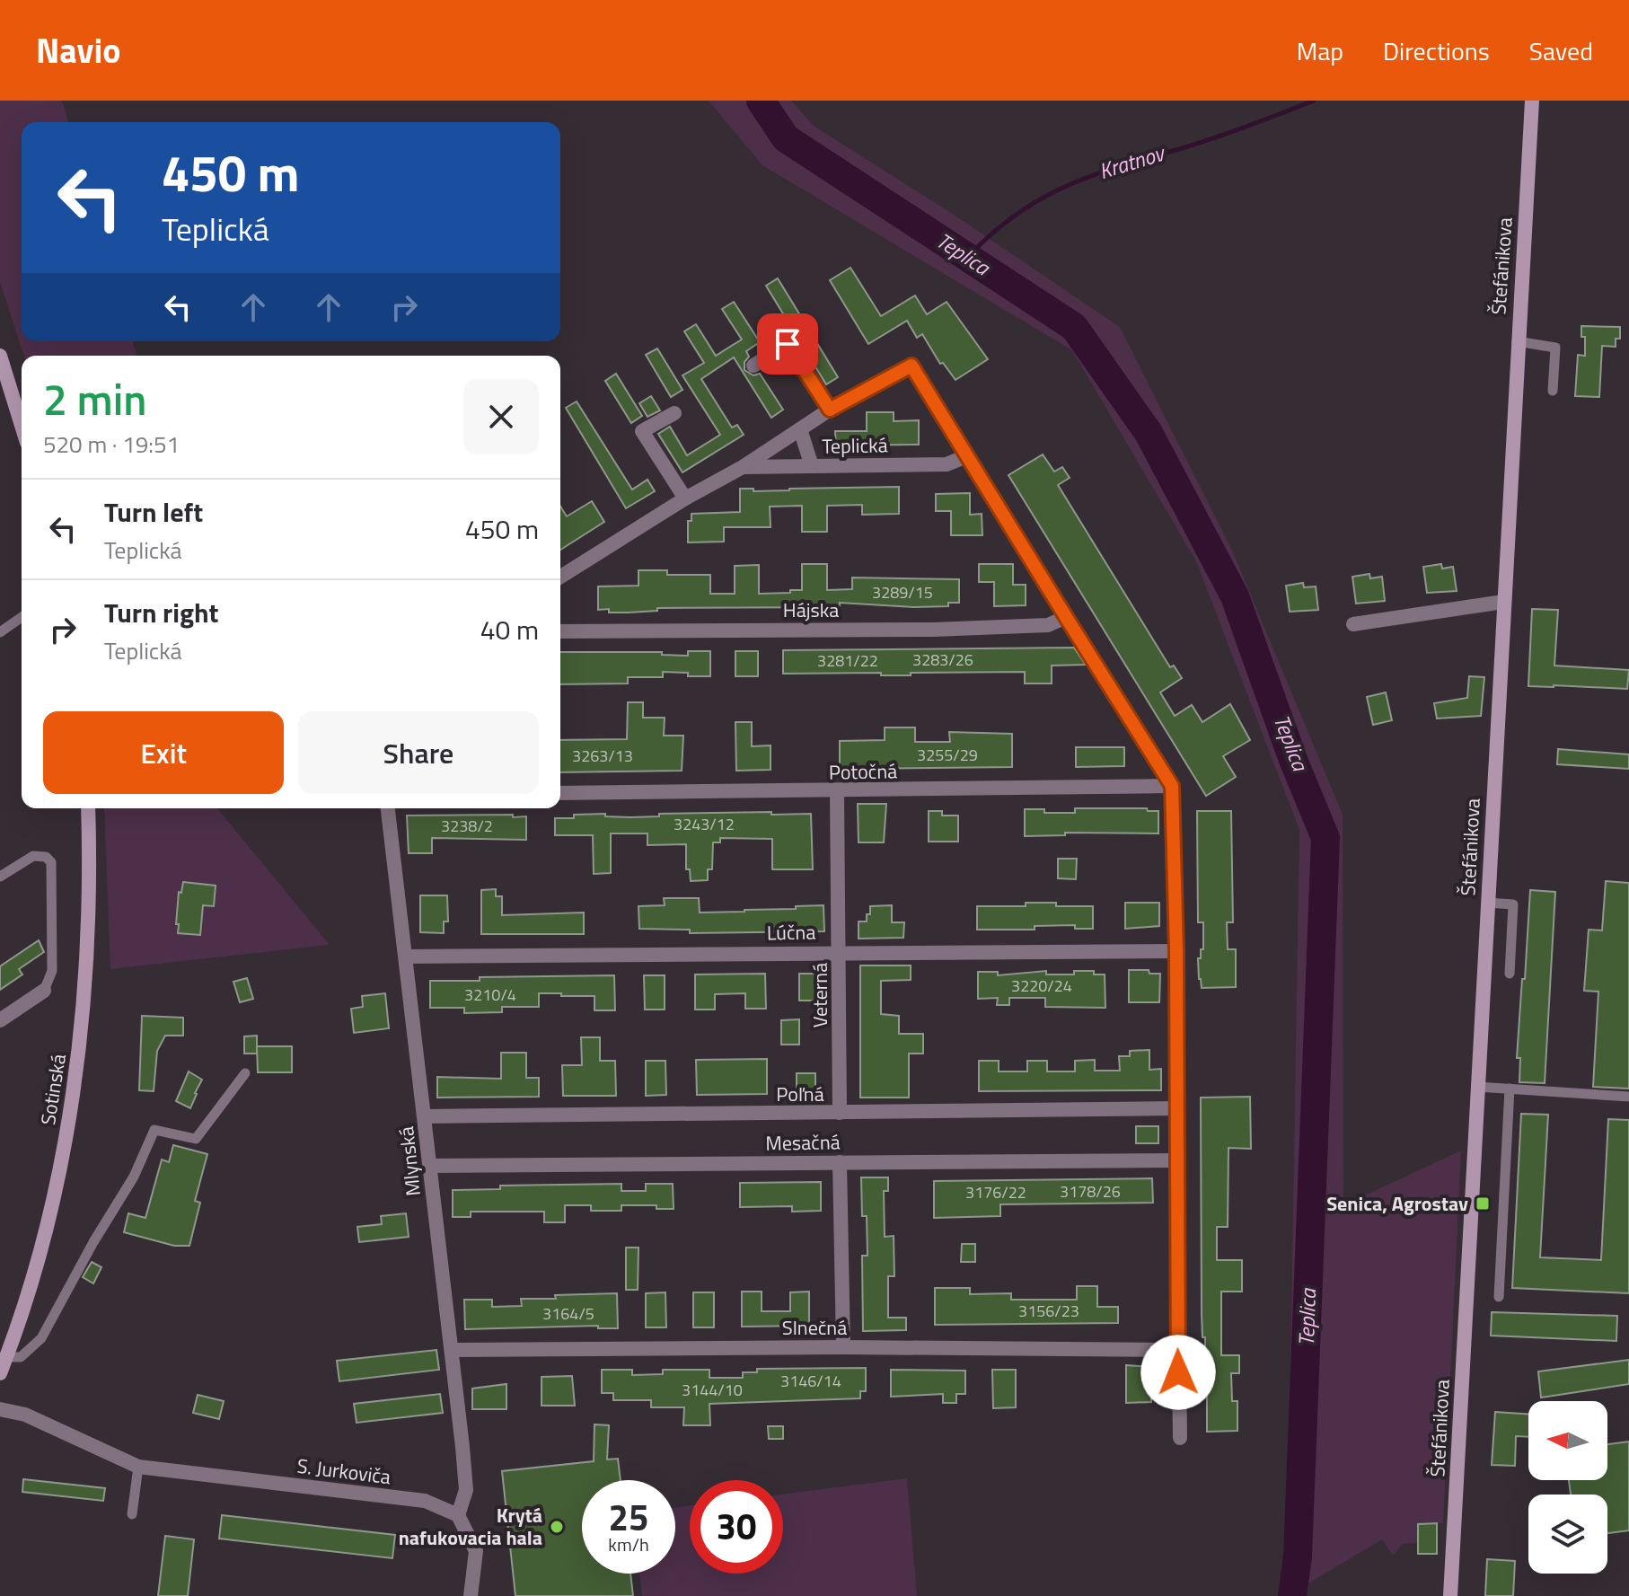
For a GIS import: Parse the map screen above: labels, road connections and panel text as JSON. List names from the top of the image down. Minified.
{"streets":{"street":["Štefánikova","Teplická","Hájska","Potočná","Lúčna","Veterná","Sotinská","Poľná","Mesačná","Mlynská","Slnečná","S. Jurkoviča"]},"crossings":[["Teplická","Hájska"],["Teplická","Potočná"],["Potočná","Veterná"],["Lúčna","Veterná"],["Lúčna","Mlynská"],["Veterná","Poľná"],["Poľná","Mlynská"],["Mesačná","Mlynská"],["Mlynská","Slnečná"],["Mlynská","S. Jurkoviča"]],"water":["Kratnov","Teplica"],"places":{"transit":["Senica, Agrostav"],"other":["Krytá nafukovacia hala"]},"house_numbers":["3289/15","3283/26","3281/22","3255/29","3263/13","3243/12","3238/2","3220/24","3210/4","3178/26","3176/22","3156/23","3164/5","3146/14","3144/10"],"north":"left","page":{"header":"Navio","nav":["Map","Directions","Saved"],"turn":["450 m","Teplická"],"heading":["2 min","520 m · 19:51"],"list":[{"name":"Turn left","note":"Teplická","value":"450 m"},{"name":"Turn right","note":"Teplická","value":"40 m"}],"buttons":["Exit","Share"],"speed":"25 km/h","limit":"30"}}
